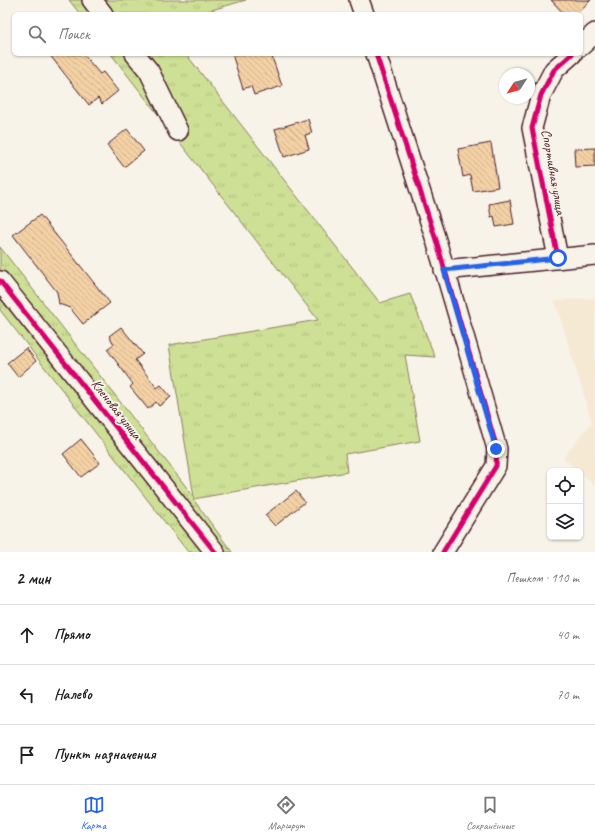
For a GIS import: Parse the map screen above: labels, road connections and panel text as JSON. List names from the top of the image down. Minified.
{"streets":{"street":["Спортивная улица","Кленовая улица"]},"north":"bottom left","page":{"search":"Поиск","heading":["2 мин","Пешком · 110 m"],"list":[["Прямо","40 m"],["Налево","70 m"],"Пункт назначения"],"nav":["Карта","Маршрут","Сохранённые"]}}
